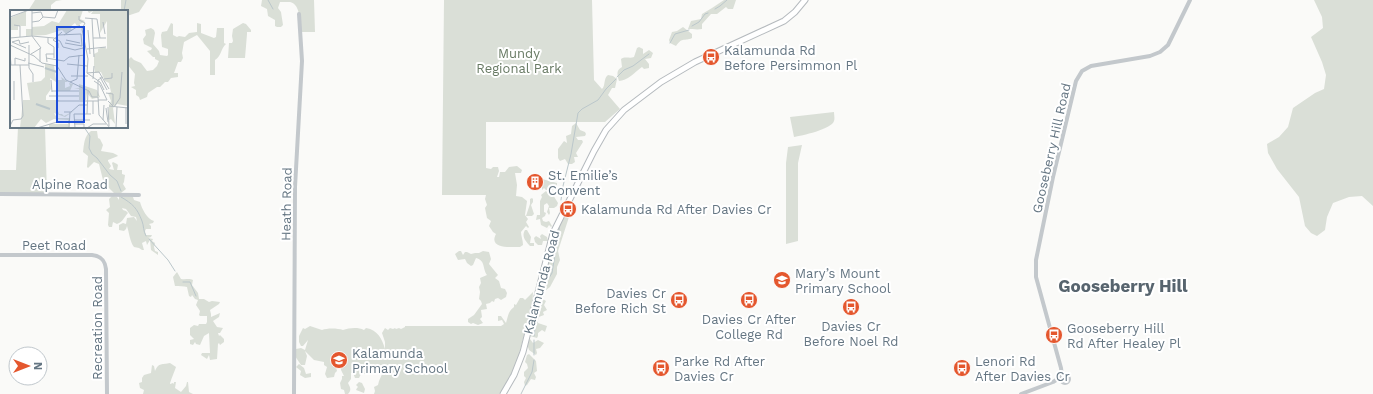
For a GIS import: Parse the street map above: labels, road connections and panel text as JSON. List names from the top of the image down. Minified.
{"streets":{"main road":["Kalamunda Road"],"street":["Gooseberry Hill Road","Alpine Road","Heath Road","Peet Road","Recreation Road"]},"crossings":[["Peet Road","Recreation Road"]],"districts":["Gooseberry Hill"],"parks":["Mundy Regional Park"],"places":{"bus stop":["Kalamunda Rd Before Persimmon Pl","Kalamunda Rd After Davies Cr","Davies Cr Before Rich St","Davies Cr After College Rd","Davies Cr Before Noel Rd","Gooseberry Hill Rd After Healey Pl","Parke Rd After Davies Cr","Lenori Rd After Davies Cr"],"building":["St. Emilie’s Convent"],"school or university":["Mary’s Mount Primary School","Kalamunda Primary School"]},"north":"right"}
